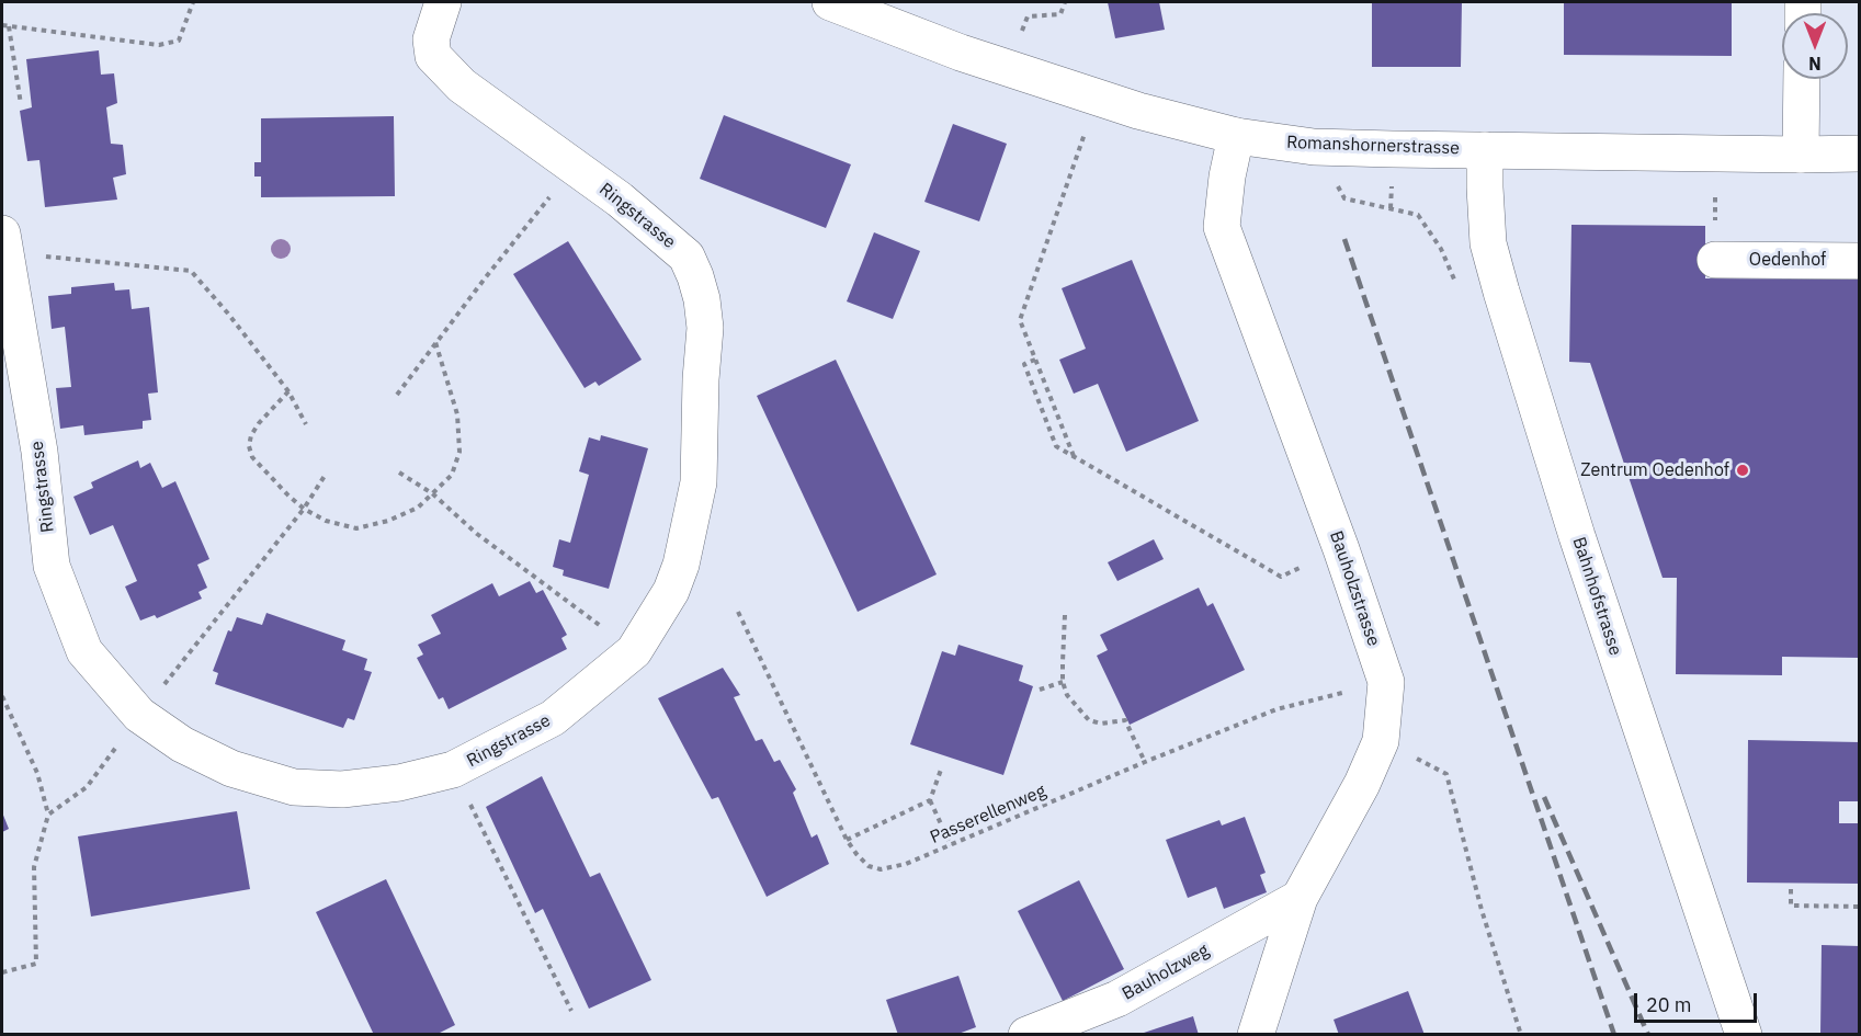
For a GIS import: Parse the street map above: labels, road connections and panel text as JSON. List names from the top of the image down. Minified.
{"streets":{"street":["Romanshornerstrasse","Ringstrasse","Oedenhof","Bauholzstrasse","Bahnhofstrasse","Bauholzweg"],"path":["Passerellenweg"]},"crossings":[["Romanshornerstrasse","Bauholzstrasse"],["Romanshornerstrasse","Bahnhofstrasse"],["Bauholzstrasse","Passerellenweg"],["Bauholzstrasse","Bauholzweg"]],"places":["Zentrum Oedenhof"],"scale_bar":"20 m","north":"bottom"}
